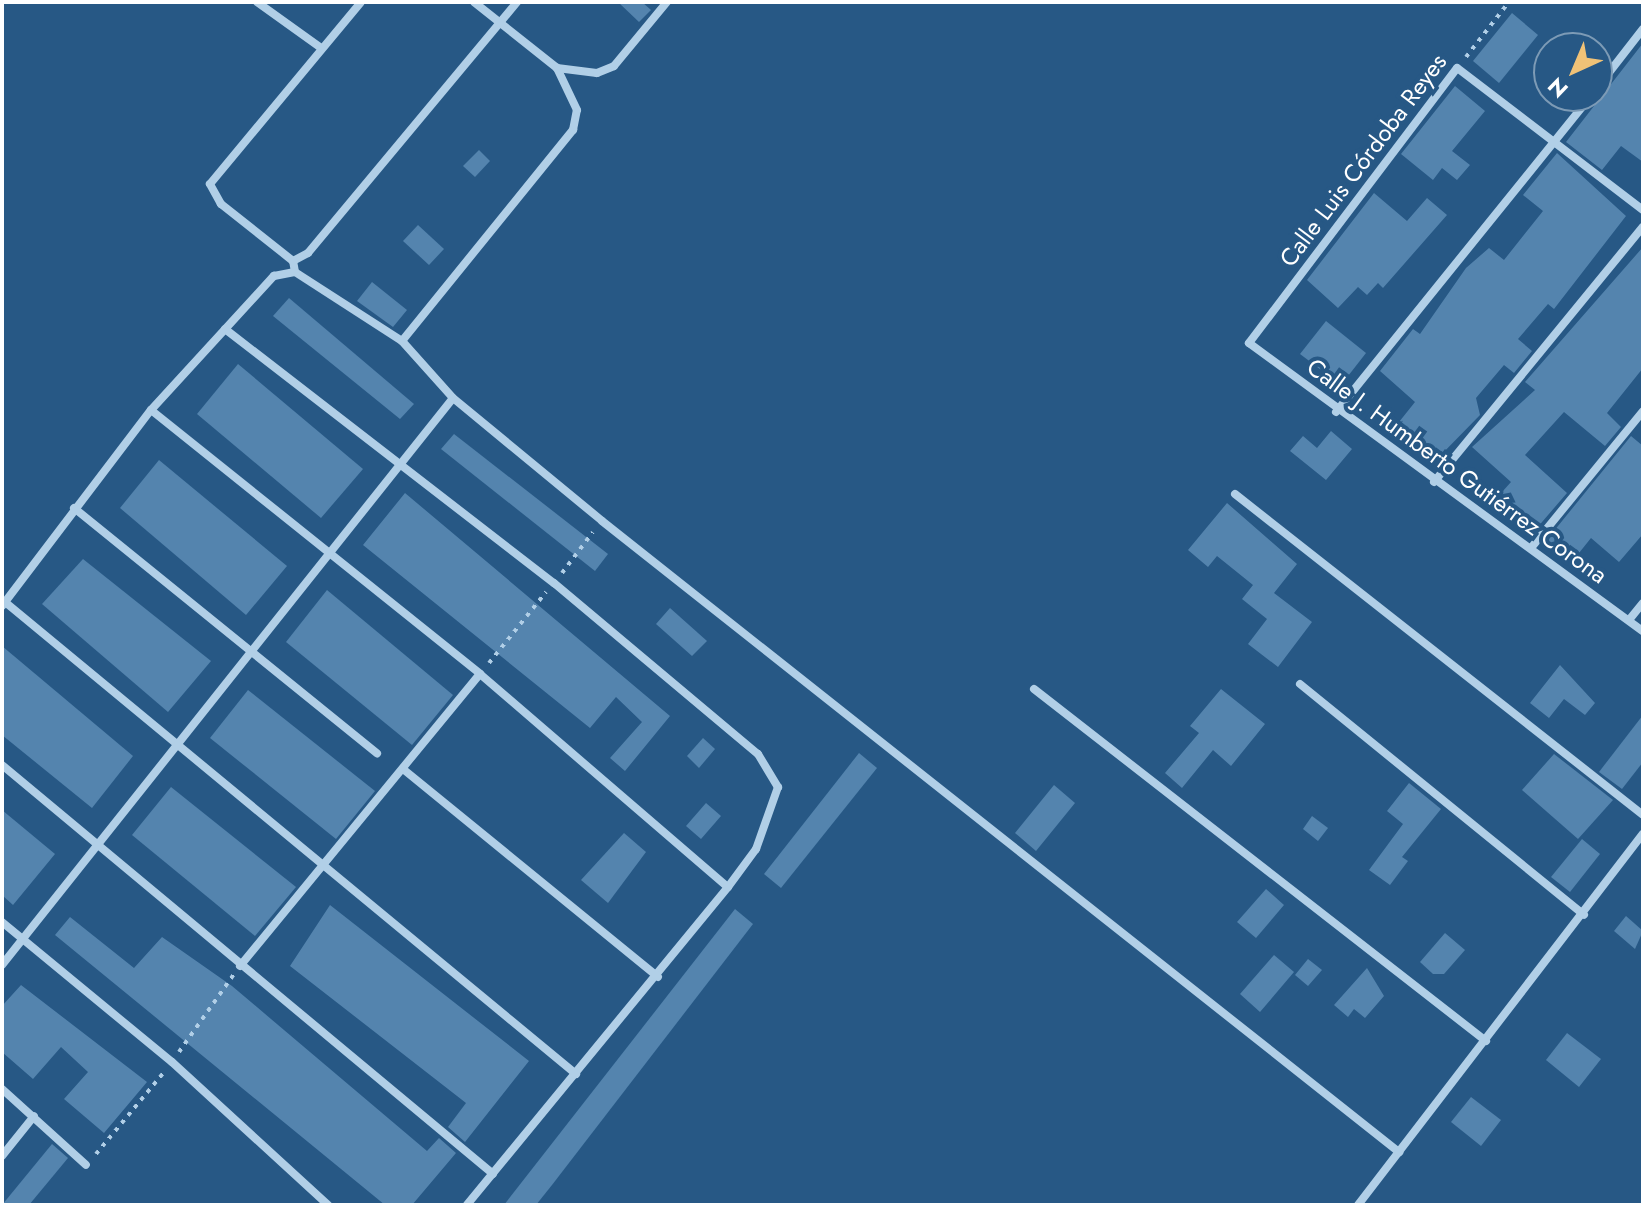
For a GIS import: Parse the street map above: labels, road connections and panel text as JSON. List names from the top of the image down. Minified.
{"streets":{"street":["Calle Luis Córdoba Reyes","Calle J. Humberto Gutiérrez Corona"]},"crossings":[["Calle Luis Córdoba Reyes","Calle J. Humberto Gutiérrez Corona"]],"north":"bottom left"}
